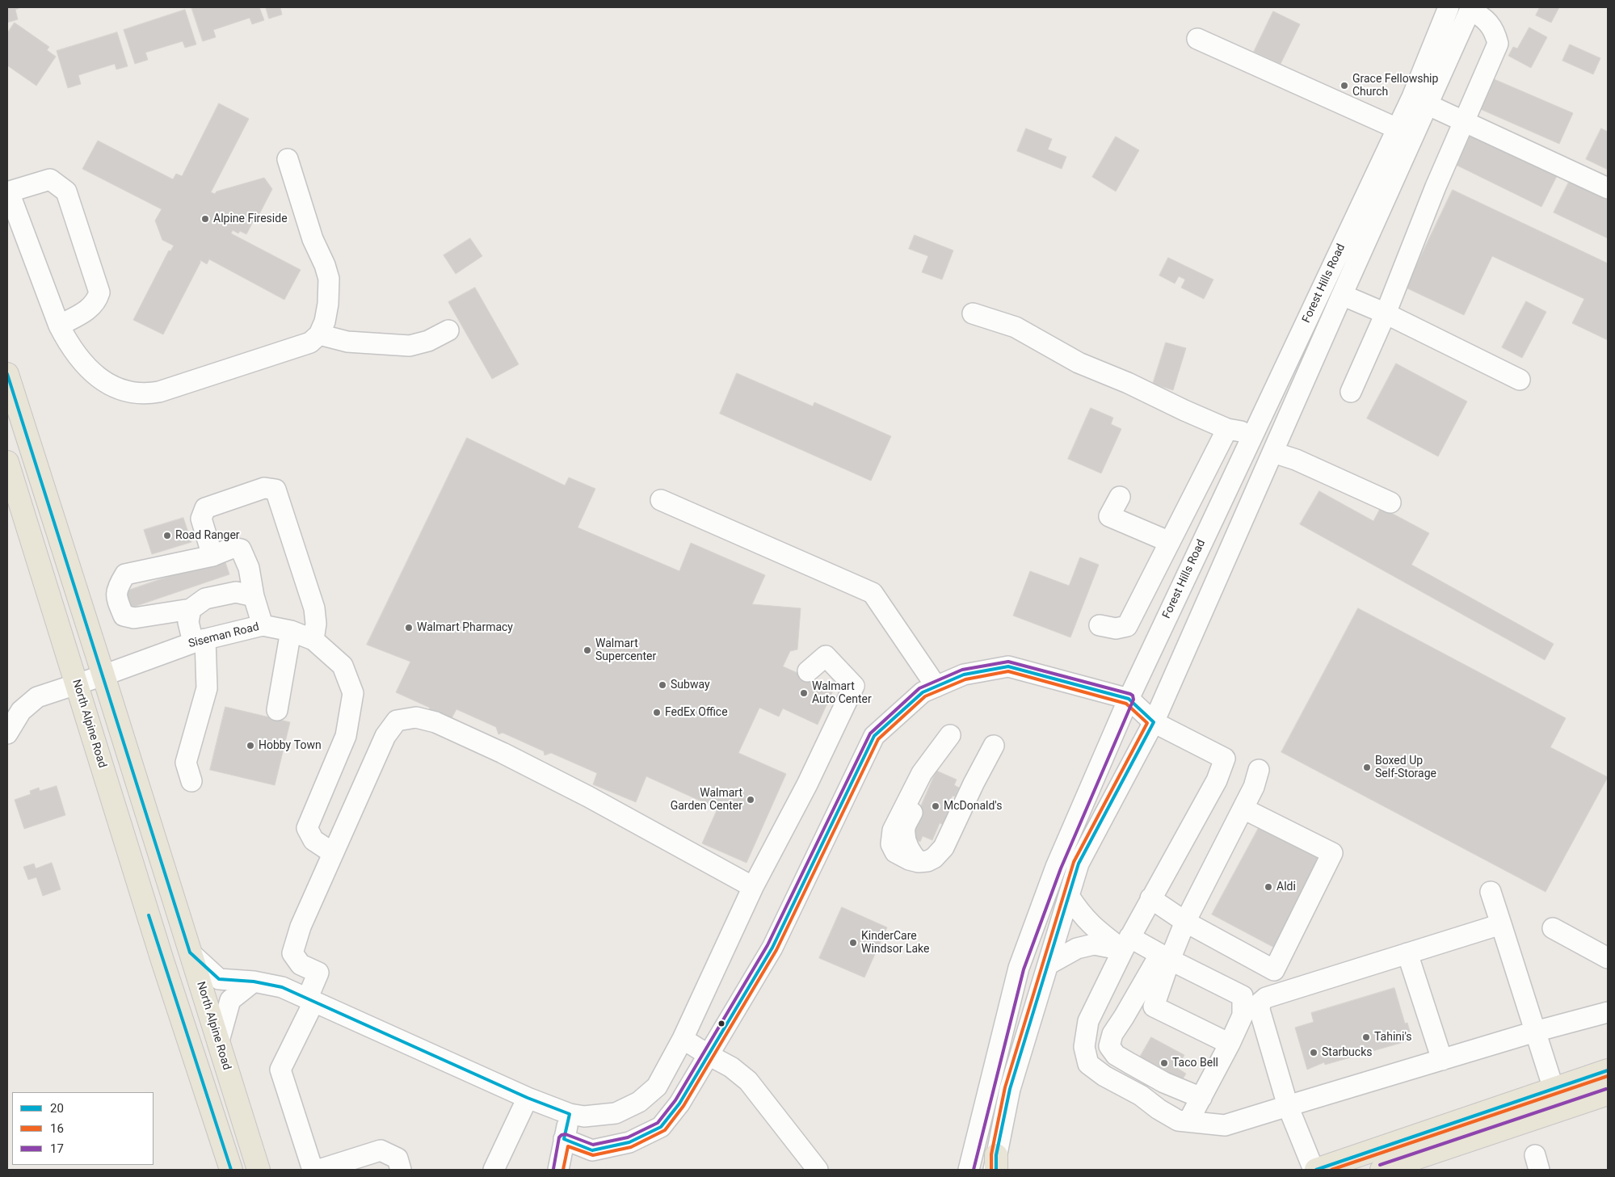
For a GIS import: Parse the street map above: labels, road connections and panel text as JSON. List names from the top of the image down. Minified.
{"streets":{"main road":["North Alpine Road"],"street":["Forest Hills Road","Siseman Road"]},"crossings":[["Siseman Road","North Alpine Road"]],"places":["Grace Fellowship Church","Alpine Fireside","Road Ranger","Walmart Pharmacy","Walmart Supercenter","Subway","Walmart Auto Center","FedEx Office","Hobby Town","Boxed Up Self-Storage","Walmart Garden Center","McDonald's","Aldi","KinderCare Windsor Lake","Tahini's","Starbucks","Taco Bell"],"lines":["transit line 20","transit line 17","transit line 16"],"legend":["20","16","17"]}
